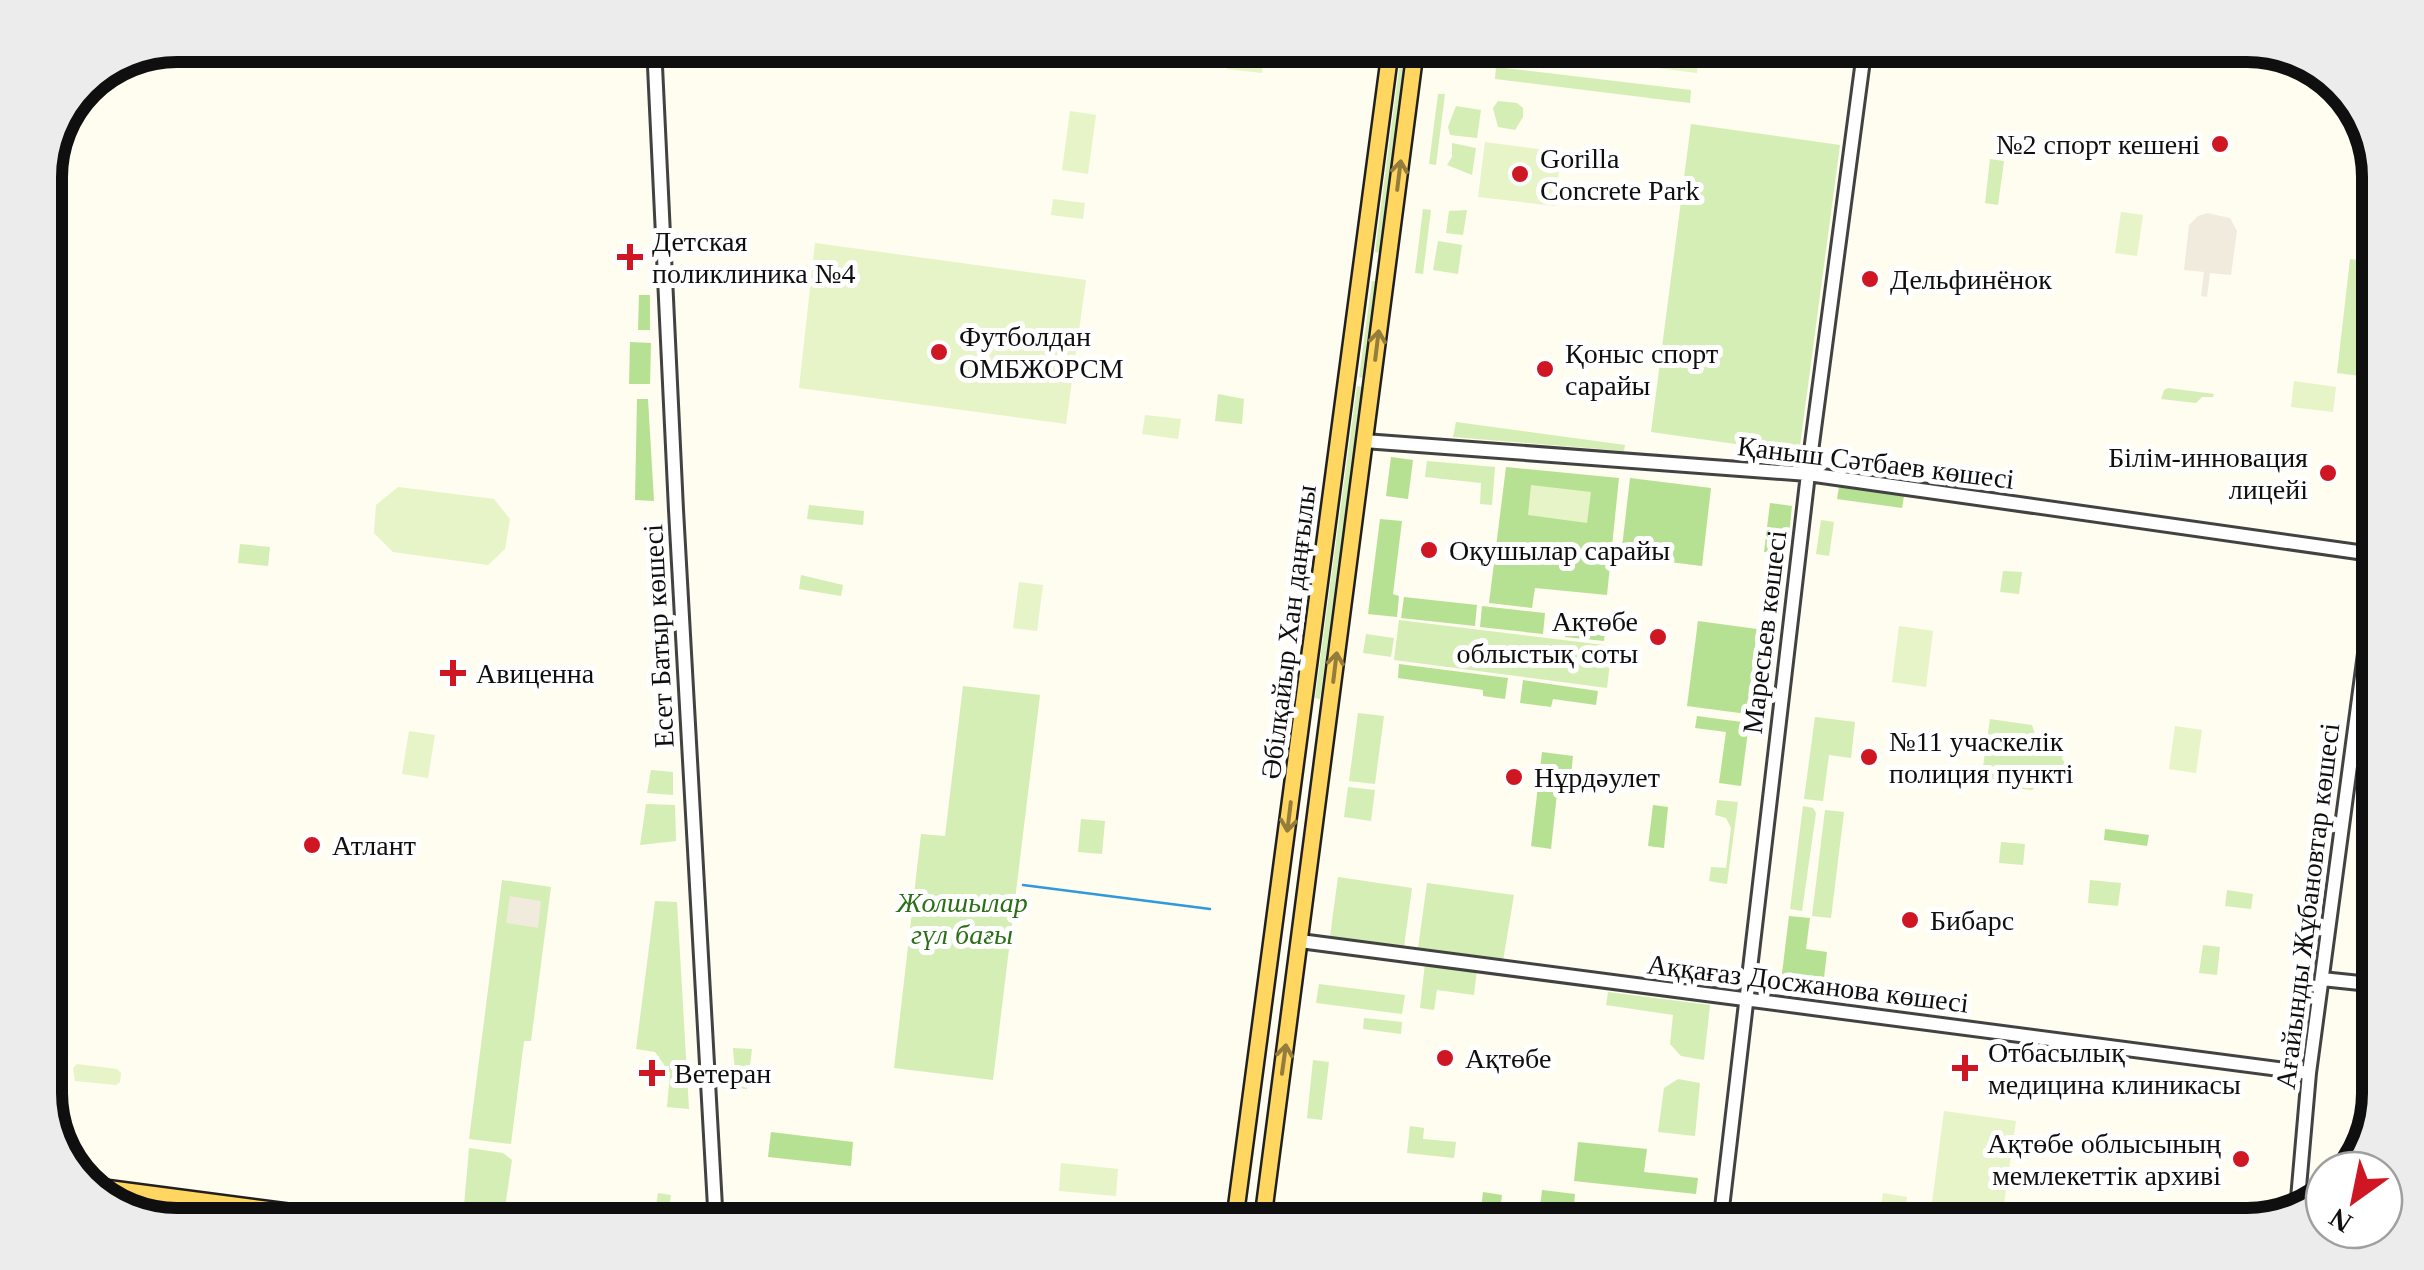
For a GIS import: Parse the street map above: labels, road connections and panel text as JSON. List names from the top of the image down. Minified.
{"streets":{"main road":["Әбілқайыр Хан даңғылы"],"street":["Қаныш Сәтбаев көшесі","Маресьев көшесі","Есет Батыр көшесі","Ағайынды Жұбановтар көшесі","Аққағаз Досжанова көшесі"]},"crossings":[["Қаныш Сәтбаев көшесі","Әбілқайыр Хан даңғылы"],["Қаныш Сәтбаев көшесі","Маресьев көшесі"],["Әбілқайыр Хан даңғылы","Аққағаз Досжанова көшесі"],["Маресьев көшесі","Аққағаз Досжанова көшесі"],["Ағайынды Жұбановтар көшесі","Аққағаз Досжанова көшесі"]],"parks":["Жолшылар гүл бағы"],"places":{"other":["№2 спорт кешені","Gorilla Concrete Park","Дельфинёнок","Футболдан ОМБЖОРСМ","Қоныс спорт сарайы","Білім-инновация лицейі","Оқушылар сарайы","Ақтөбе облыстық соты","№11 учаскелік полиция пункті","Нұрдәулет","Атлант","Бибарс","Ақтөбе","Ақтөбе облысының мемлекеттік архиві"],"health":["Детская поликлиника №4","Авиценна","Отбасылық медицина клиникасы","Ветеран"]},"north":"bottom left"}
